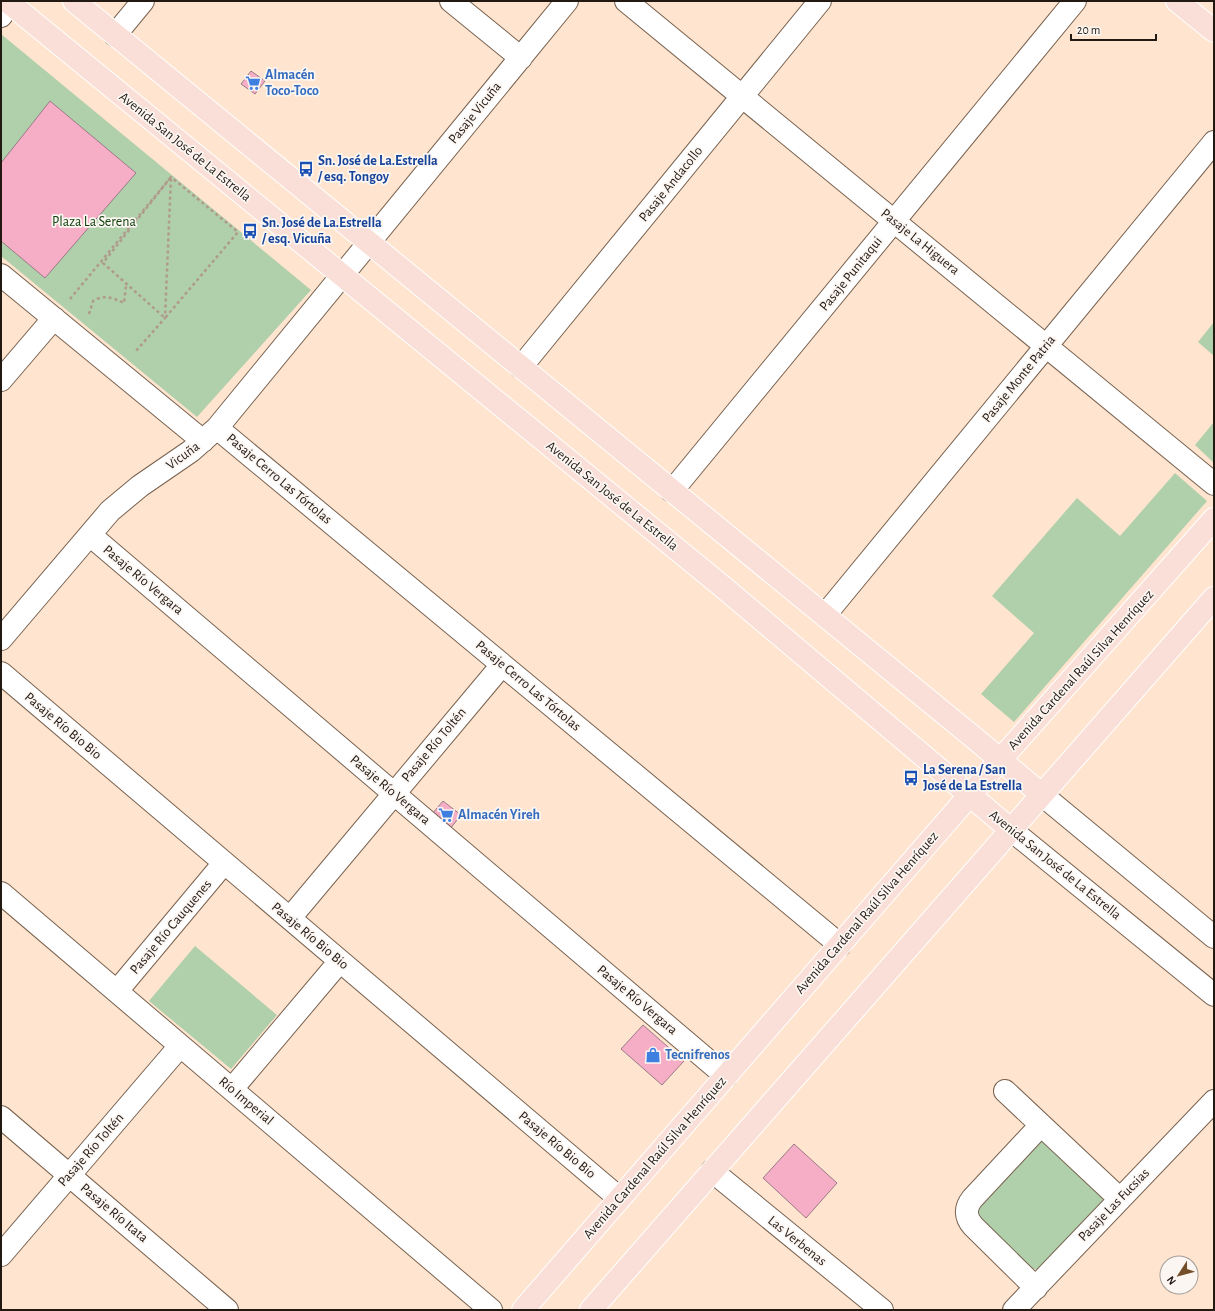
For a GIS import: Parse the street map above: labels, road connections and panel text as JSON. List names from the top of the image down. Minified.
{"streets":{"main road":["Avenida San José de La Estrella","Avenida Cardenal Raúl Silva Henríquez"],"street":["Pasaje Vicuña","Pasaje Andacollo","Pasaje La Higuera","Pasaje Punitaqui","Pasaje Monte Patria","Vicuña","Pasaje Cerro Las Tórtolas","Pasaje Río Vergara","Pasaje Río Bio Bio","Pasaje Río Toltén","Pasaje Río Cauquenes","Río Imperial","Pasaje Las Fucsias","Pasaje Río Itata","Las Verbenas"]},"crossings":[["Pasaje Vicuña","Vicuña"],["Avenida San José de La Estrella","Vicuña"],["Avenida San José de La Estrella","Avenida Cardenal Raúl Silva Henríquez"],["Pasaje Andacollo","Pasaje La Higuera"],["Pasaje La Higuera","Pasaje Punitaqui"],["Pasaje La Higuera","Pasaje Monte Patria"],["Vicuña","Pasaje Cerro Las Tórtolas"],["Vicuña","Pasaje Río Vergara"],["Pasaje Cerro Las Tórtolas","Avenida Cardenal Raúl Silva Henríquez"],["Pasaje Cerro Las Tórtolas","Pasaje Río Toltén"],["Pasaje Río Vergara","Avenida Cardenal Raúl Silva Henríquez"],["Pasaje Río Vergara","Pasaje Río Toltén"],["Avenida Cardenal Raúl Silva Henríquez","Pasaje Río Bio Bio"],["Pasaje Río Bio Bio","Pasaje Río Toltén"],["Pasaje Río Bio Bio","Pasaje Río Cauquenes"],["Pasaje Río Toltén","Río Imperial"],["Pasaje Río Toltén","Pasaje Río Itata"],["Pasaje Río Cauquenes","Río Imperial"]],"parks":["Plaza La Serena"],"places":{"supermarket":["Almacén Toco-Toco","Almacén Yireh"],"bus stop":["Sn. José de La.Estrella / esq. Tongoy","Sn. José de La.Estrella / esq. Vicuña","La Serena / San José de La Estrella"],"shop":["Tecnifrenos"]},"scale_bar":"20 m","north":"bottom left"}
